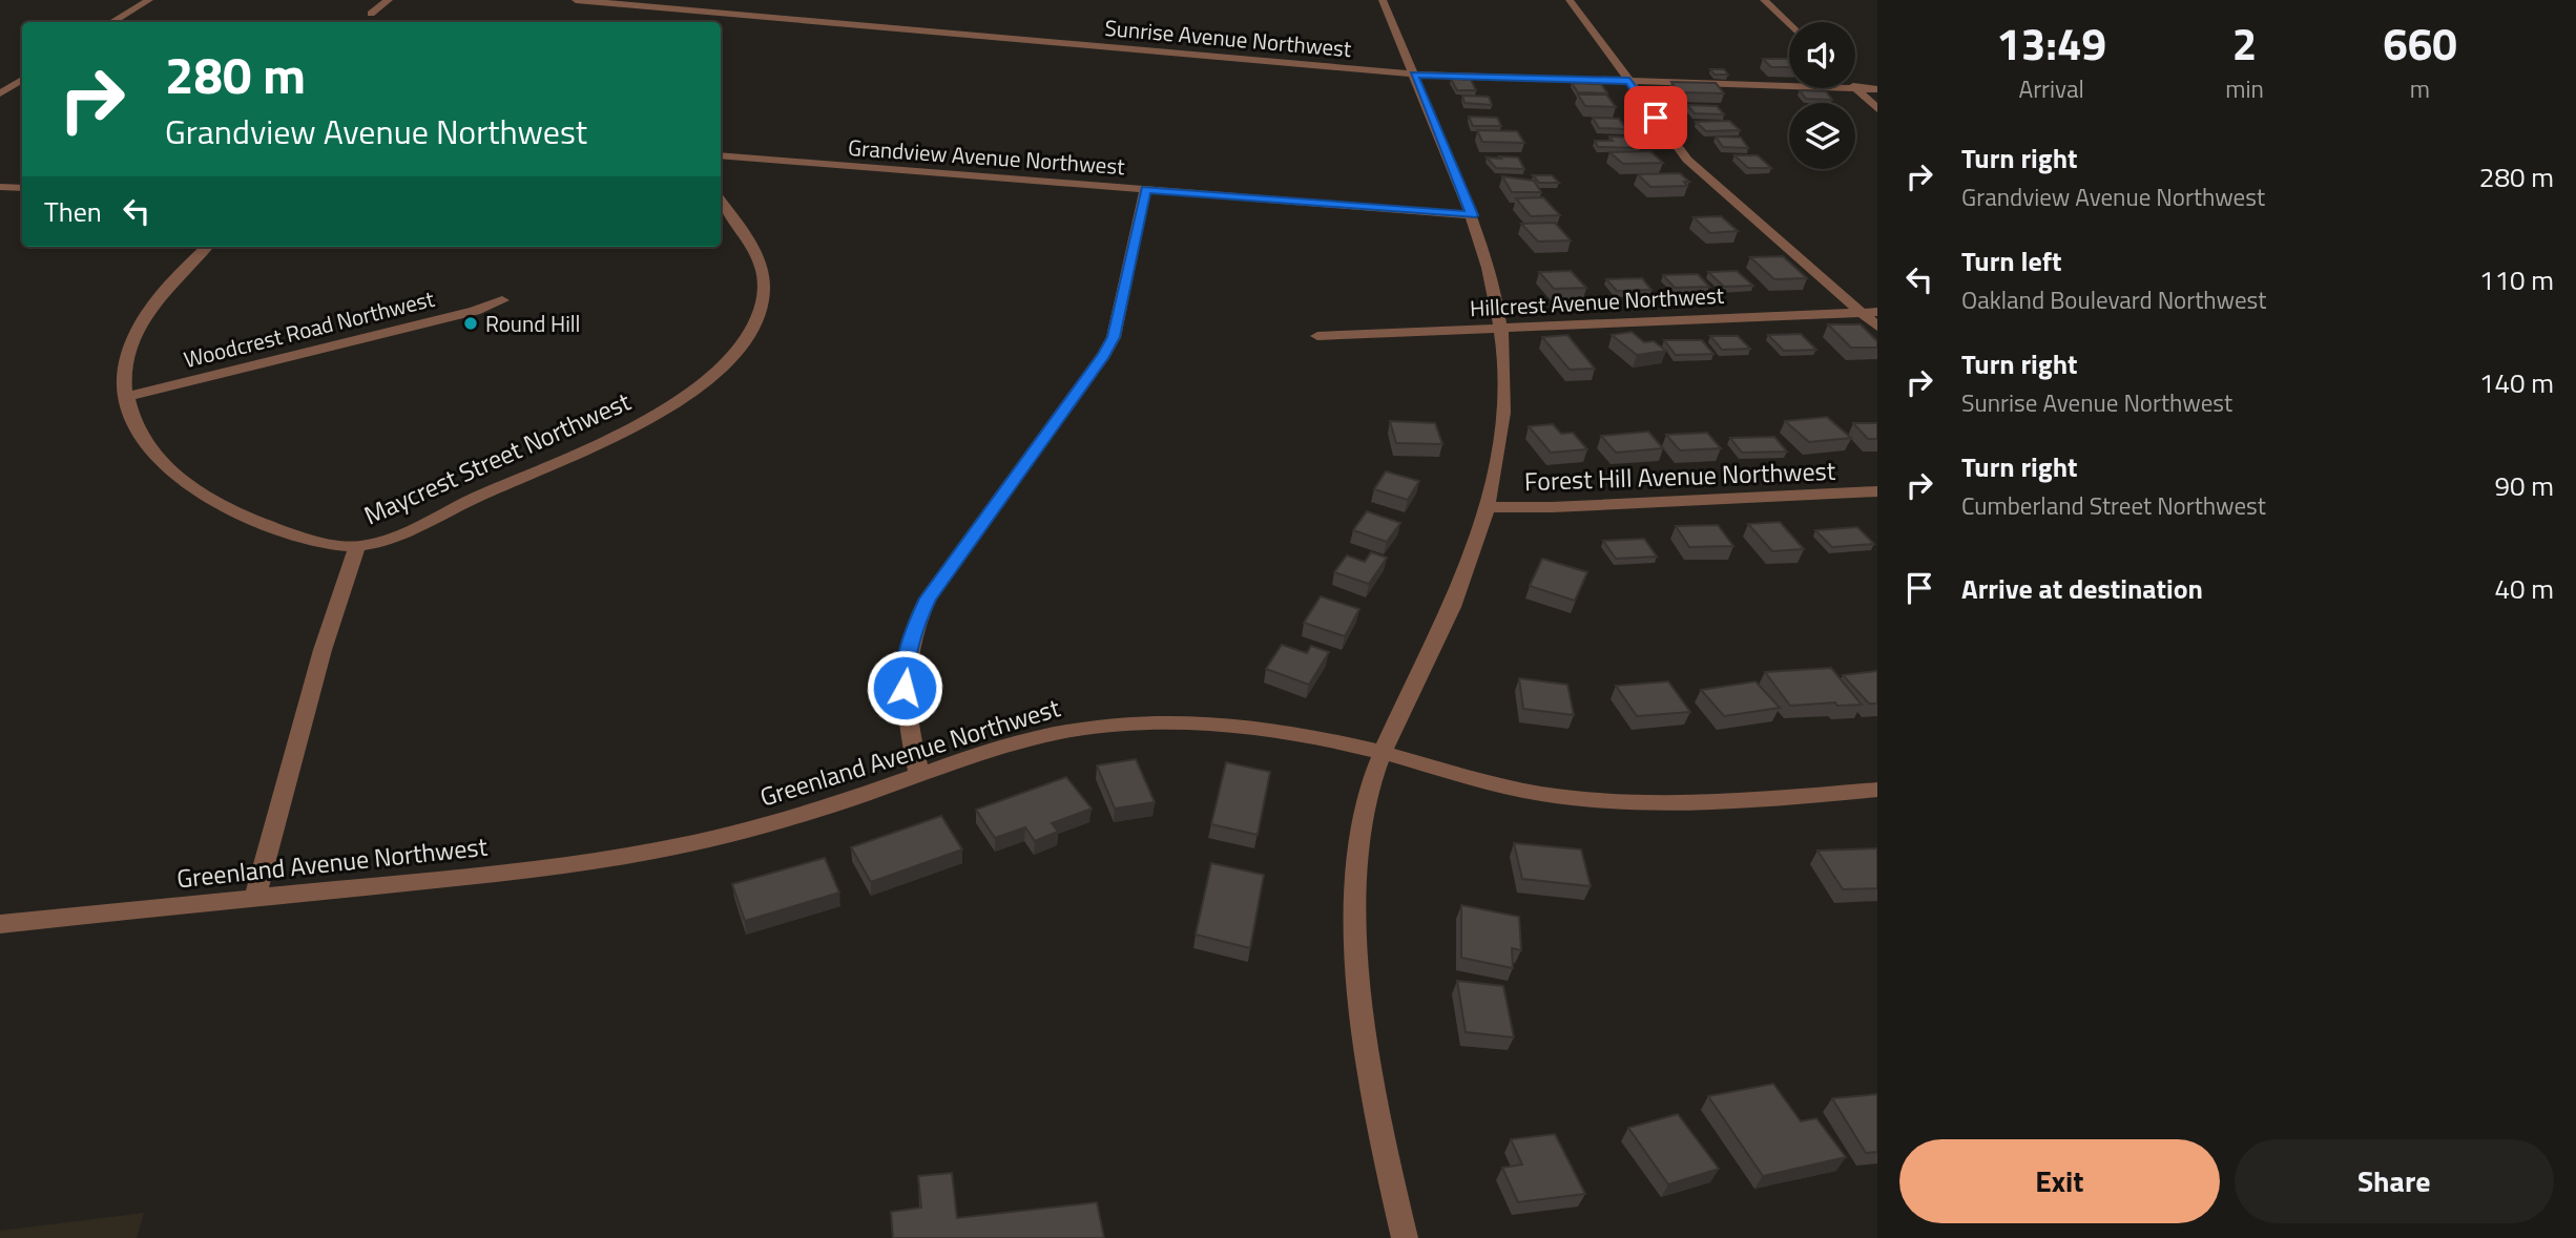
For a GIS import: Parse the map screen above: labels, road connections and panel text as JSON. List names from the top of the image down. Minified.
{"streets":{"street":["Sunrise Avenue Northwest","Grandview Avenue Northwest","Hillcrest Avenue Northwest","Woodcrest Road Northwest","Maycrest Street Northwest","Forest Hill Avenue Northwest","Greenland Avenue Northwest"]},"crossings":[["Maycrest Street Northwest","Greenland Avenue Northwest"]],"places":["Round Hill"],"page":{"eta":["13:49","Arrival","2","min","660","m"],"turn":["280 m","Grandview Avenue Northwest"],"list":[{"name":"Turn right","note":"Grandview Avenue Northwest","value":"280 m"},{"name":"Turn left","note":"Oakland Boulevard Northwest","value":"110 m"},{"name":"Turn right","note":"Sunrise Avenue Northwest","value":"140 m"},{"name":"Turn right","note":"Cumberland Street Northwest","value":"90 m"},{"name":"Arrive at destination","value":"40 m"}],"then":"Then","buttons":["Exit","Share"]}}
